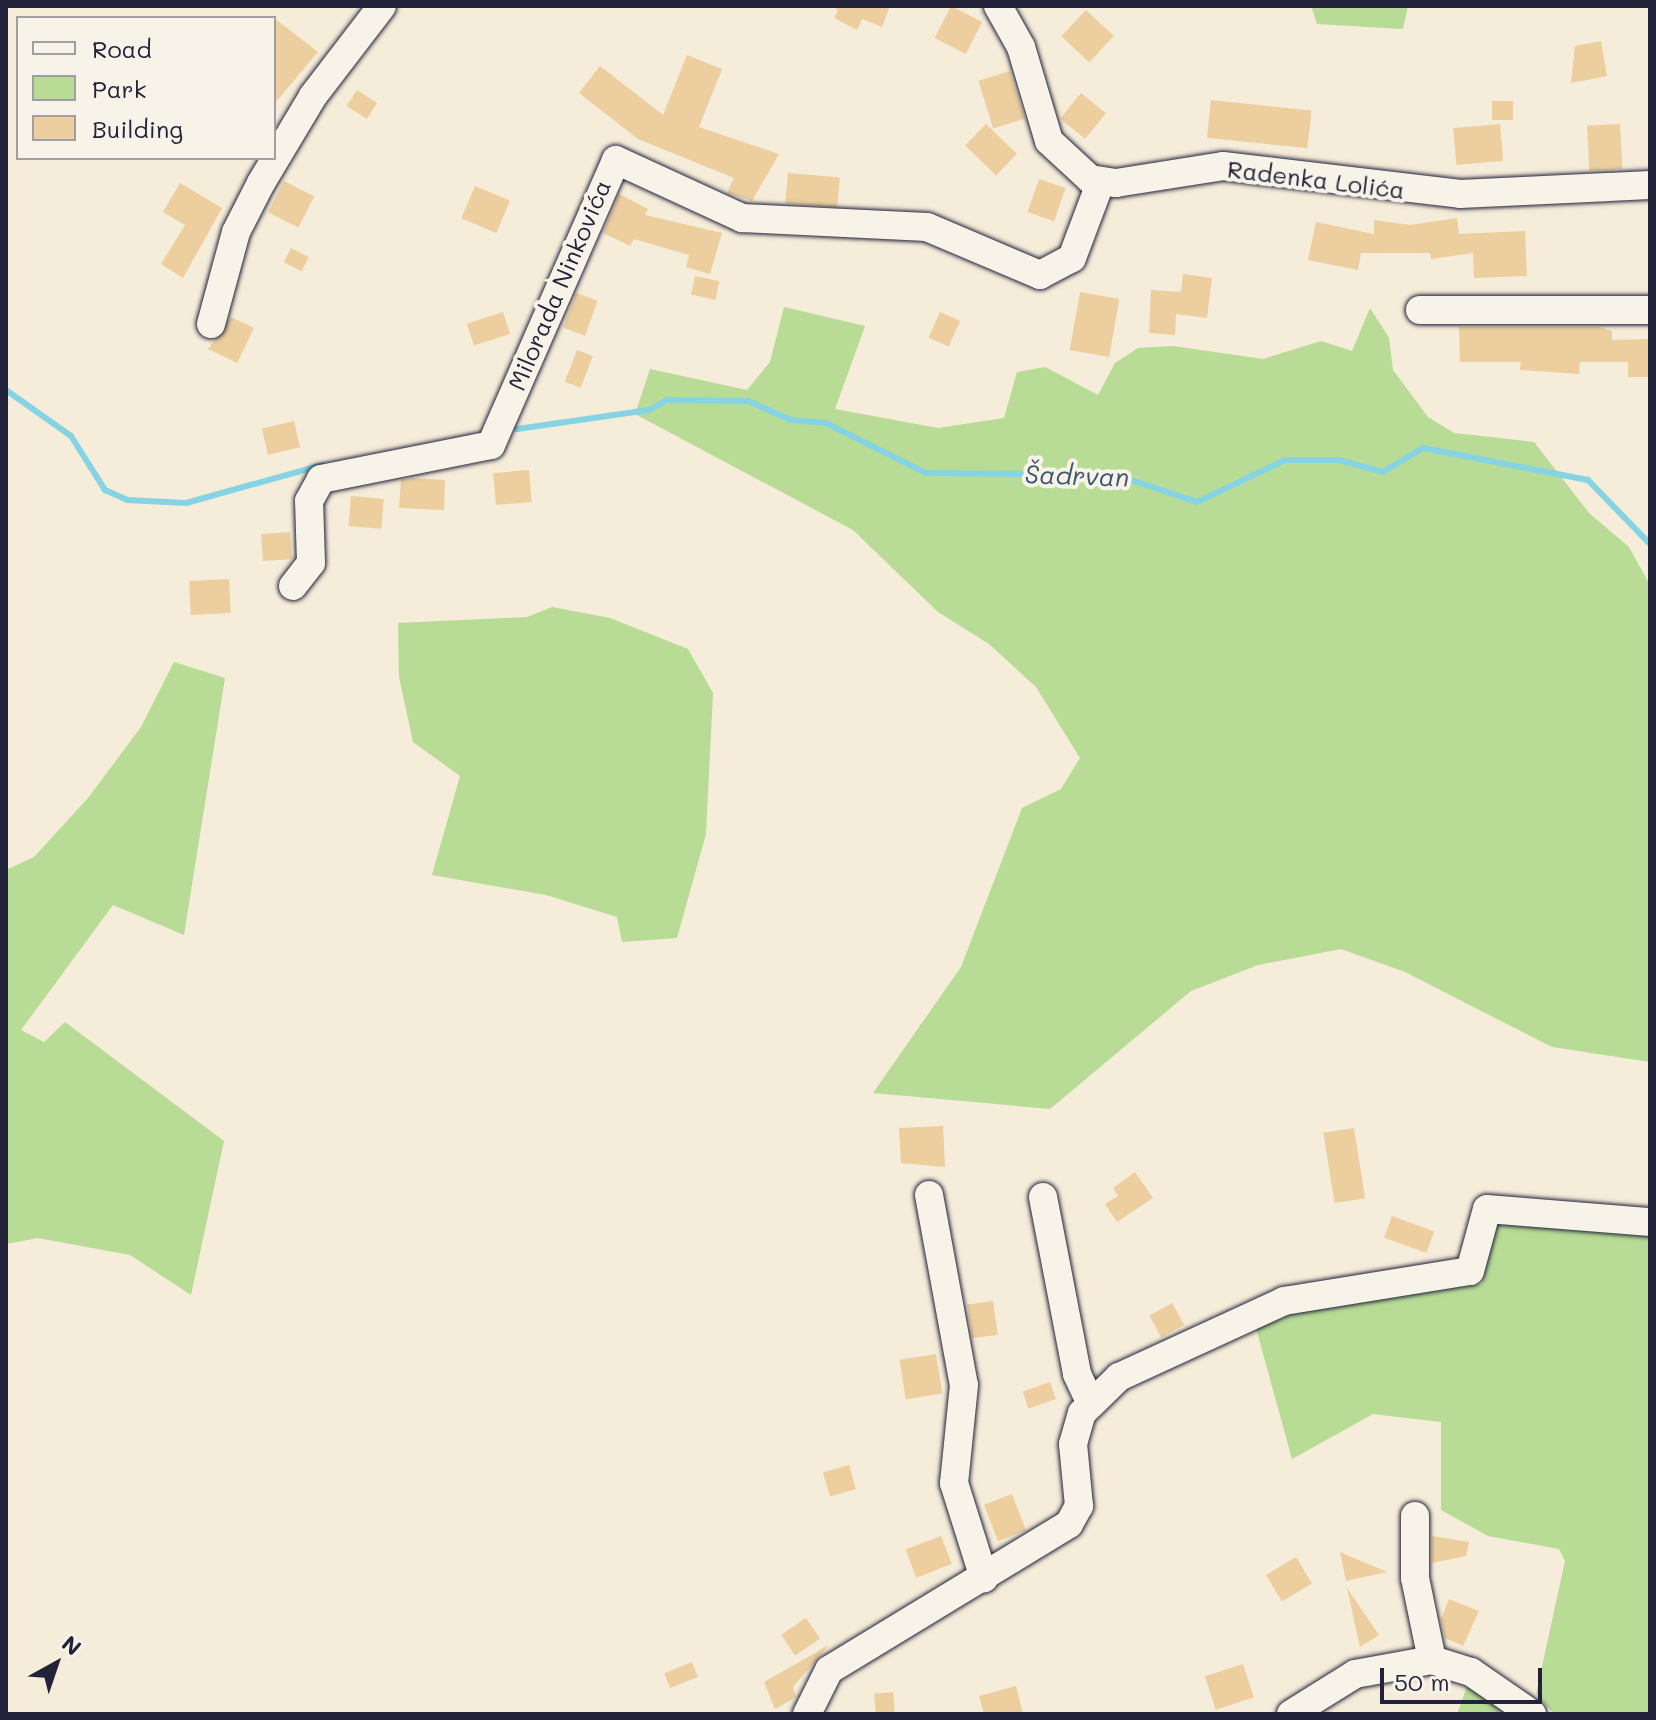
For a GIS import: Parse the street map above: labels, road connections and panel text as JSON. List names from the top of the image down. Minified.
{"streets":{"street":["Radenka Lolića","Milorada Ninkovića"]},"crossings":[["Radenka Lolića","Milorada Ninkovića"]],"water":["Šadrvan"],"legend":["Road","Park","Building"],"scale_bar":"50 m","north":"top right"}
